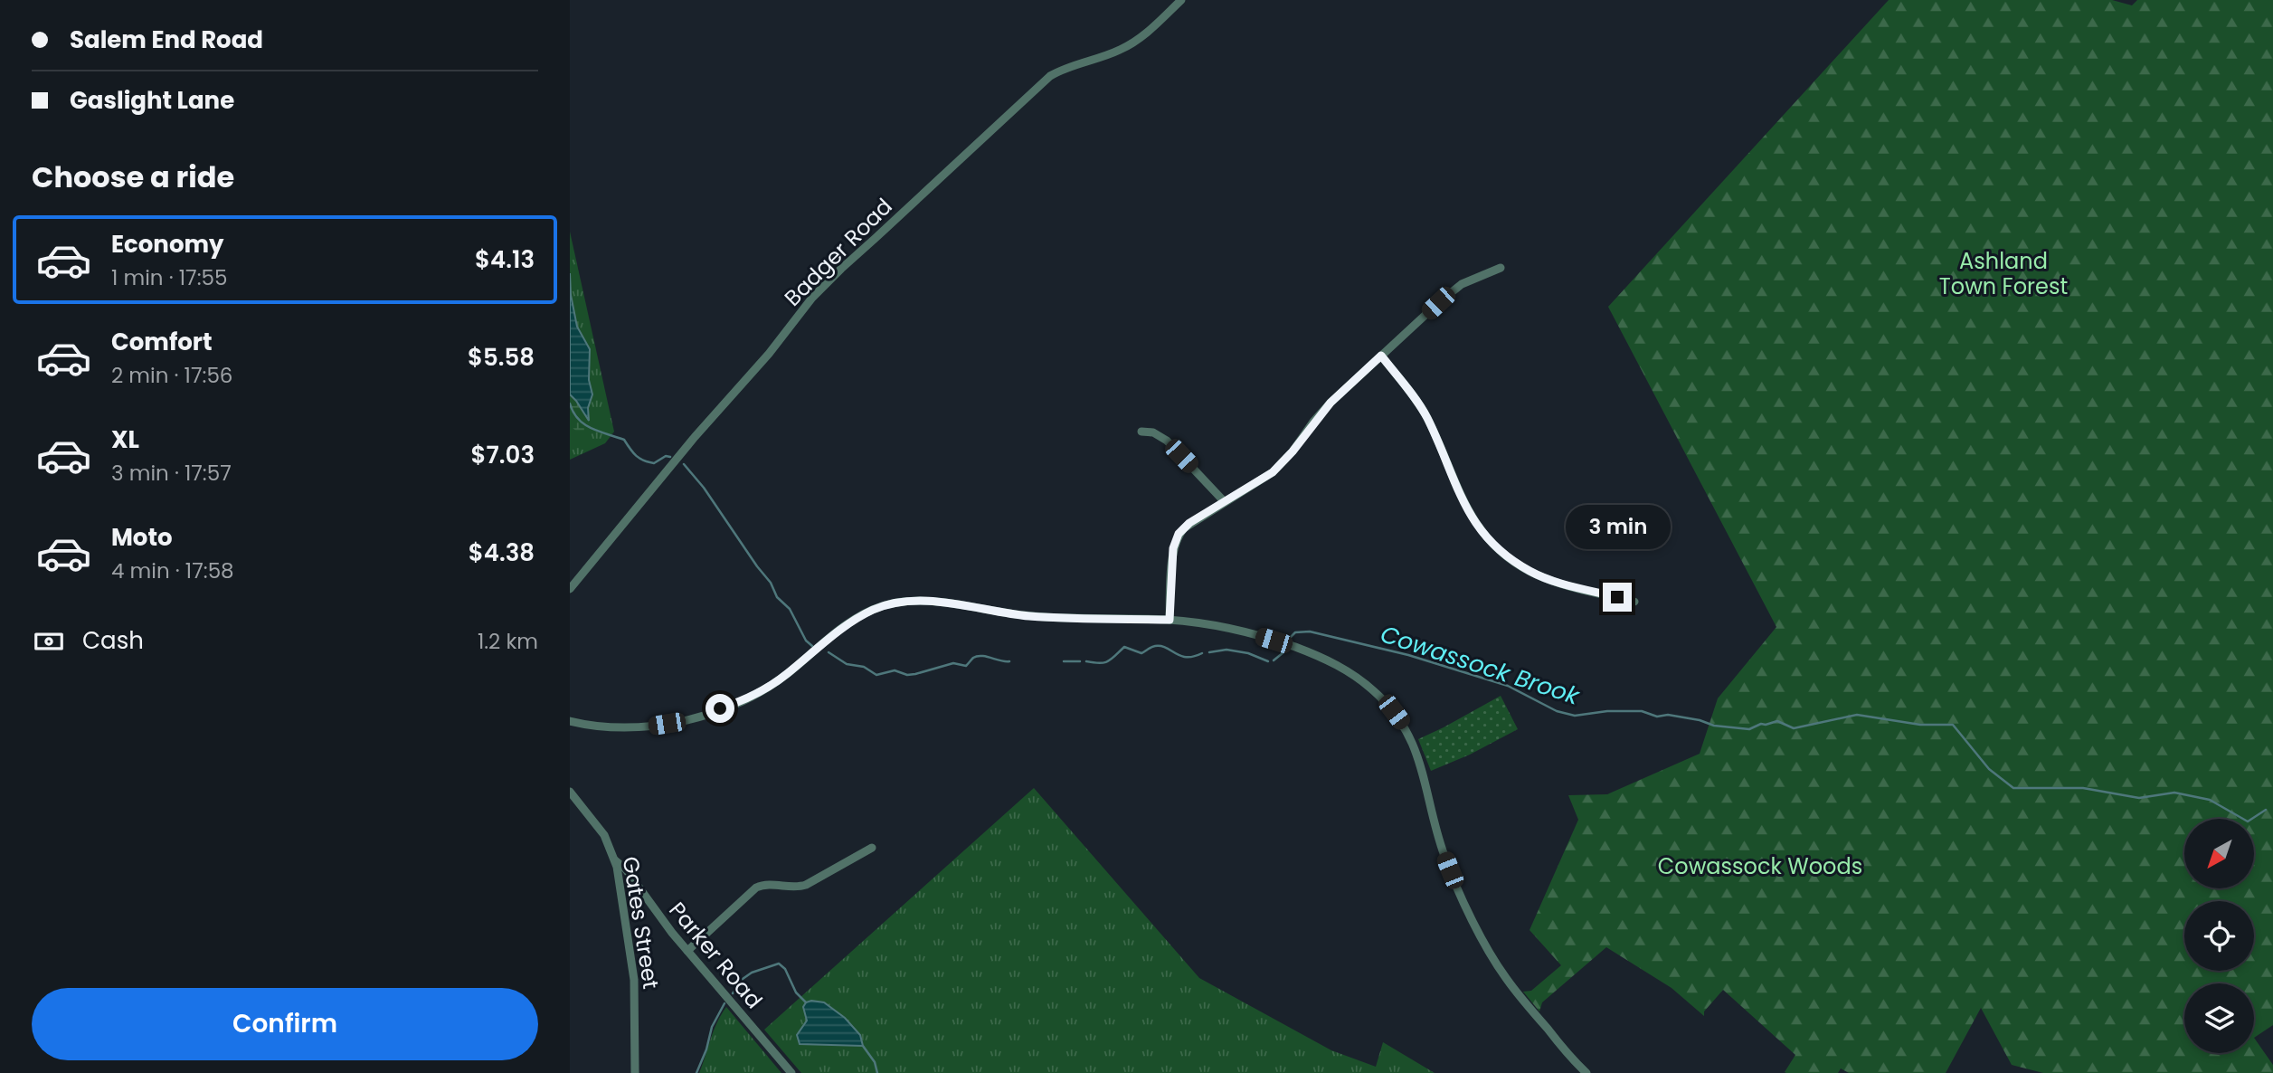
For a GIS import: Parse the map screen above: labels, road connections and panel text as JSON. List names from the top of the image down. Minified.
{"streets":{"street":["Badger Road","Gates Street","Parker Road"]},"crossings":[["Gates Street","Parker Road"]],"water":["Cowassock Brook"],"parks":["Ashland Town Forest","Cowassock Woods"],"north":"bottom left","page":{"banner":["Salem End Road","Gaslight Lane"],"heading":"Choose a ride","list":[{"name":"Economy","note":"1 min · 17:55","value":"$4.13"},{"name":"Comfort","note":"2 min · 17:56","value":"$5.58"},{"name":"XL","note":"3 min · 17:57","value":"$7.03"},{"name":"Moto","note":"4 min · 17:58","value":"$4.38"}],"bubble":"3 min","pay":["Cash","1.2 km"],"buttons":"Confirm"}}
